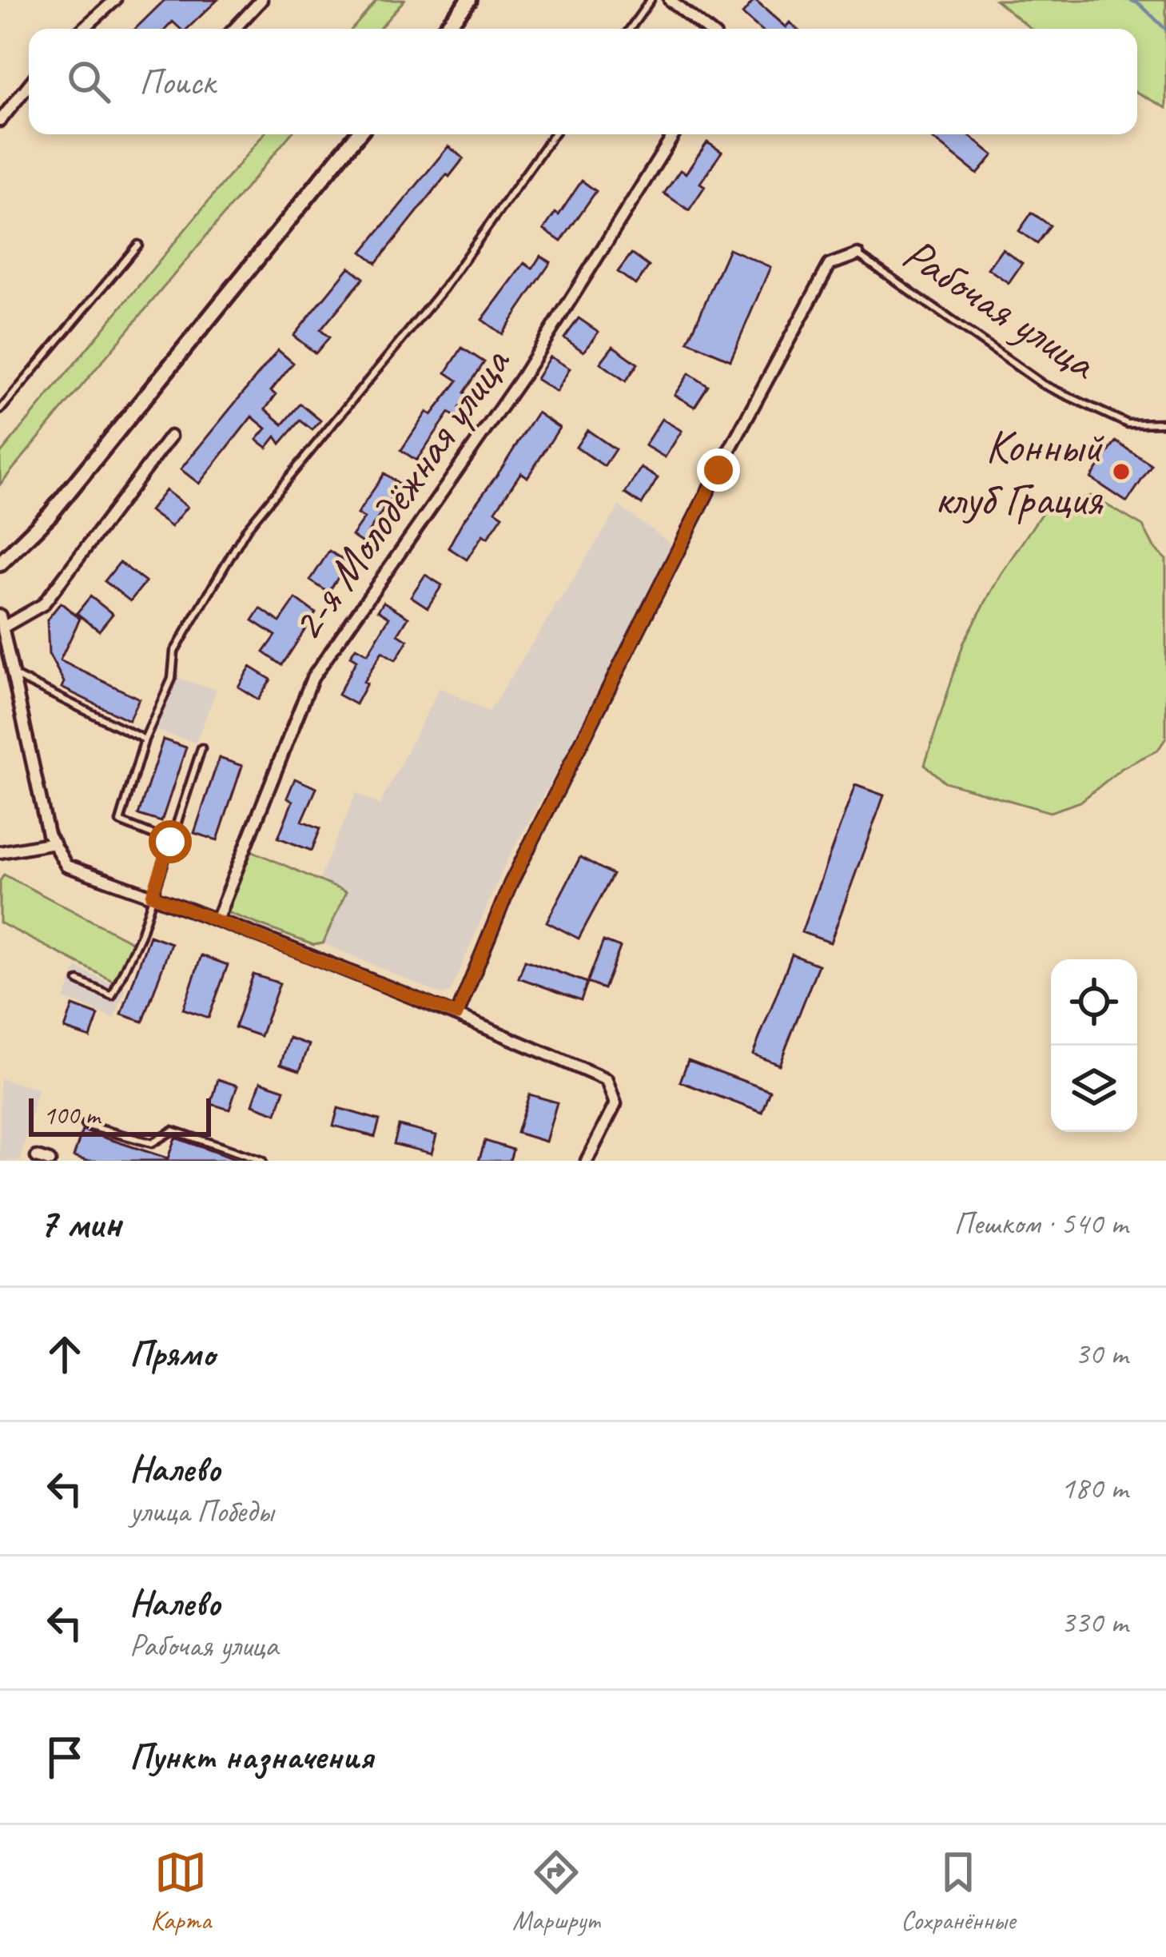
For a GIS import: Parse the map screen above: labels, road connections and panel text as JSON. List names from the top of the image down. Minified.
{"streets":{"street":["Рабочая улица","2-я Молодёжная улица"]},"places":["Конный клуб Грация"],"scale_bar":"100 m","page":{"search":"Поиск","scale":"100 m","heading":["7 мин","Пешком · 540 m"],"list":[["Прямо","30 m"],["Налево","улица Победы","180 m"],["Налево","Рабочая улица","330 m"],"Пункт назначения"],"nav":["Карта","Маршрут","Сохранённые"]}}
